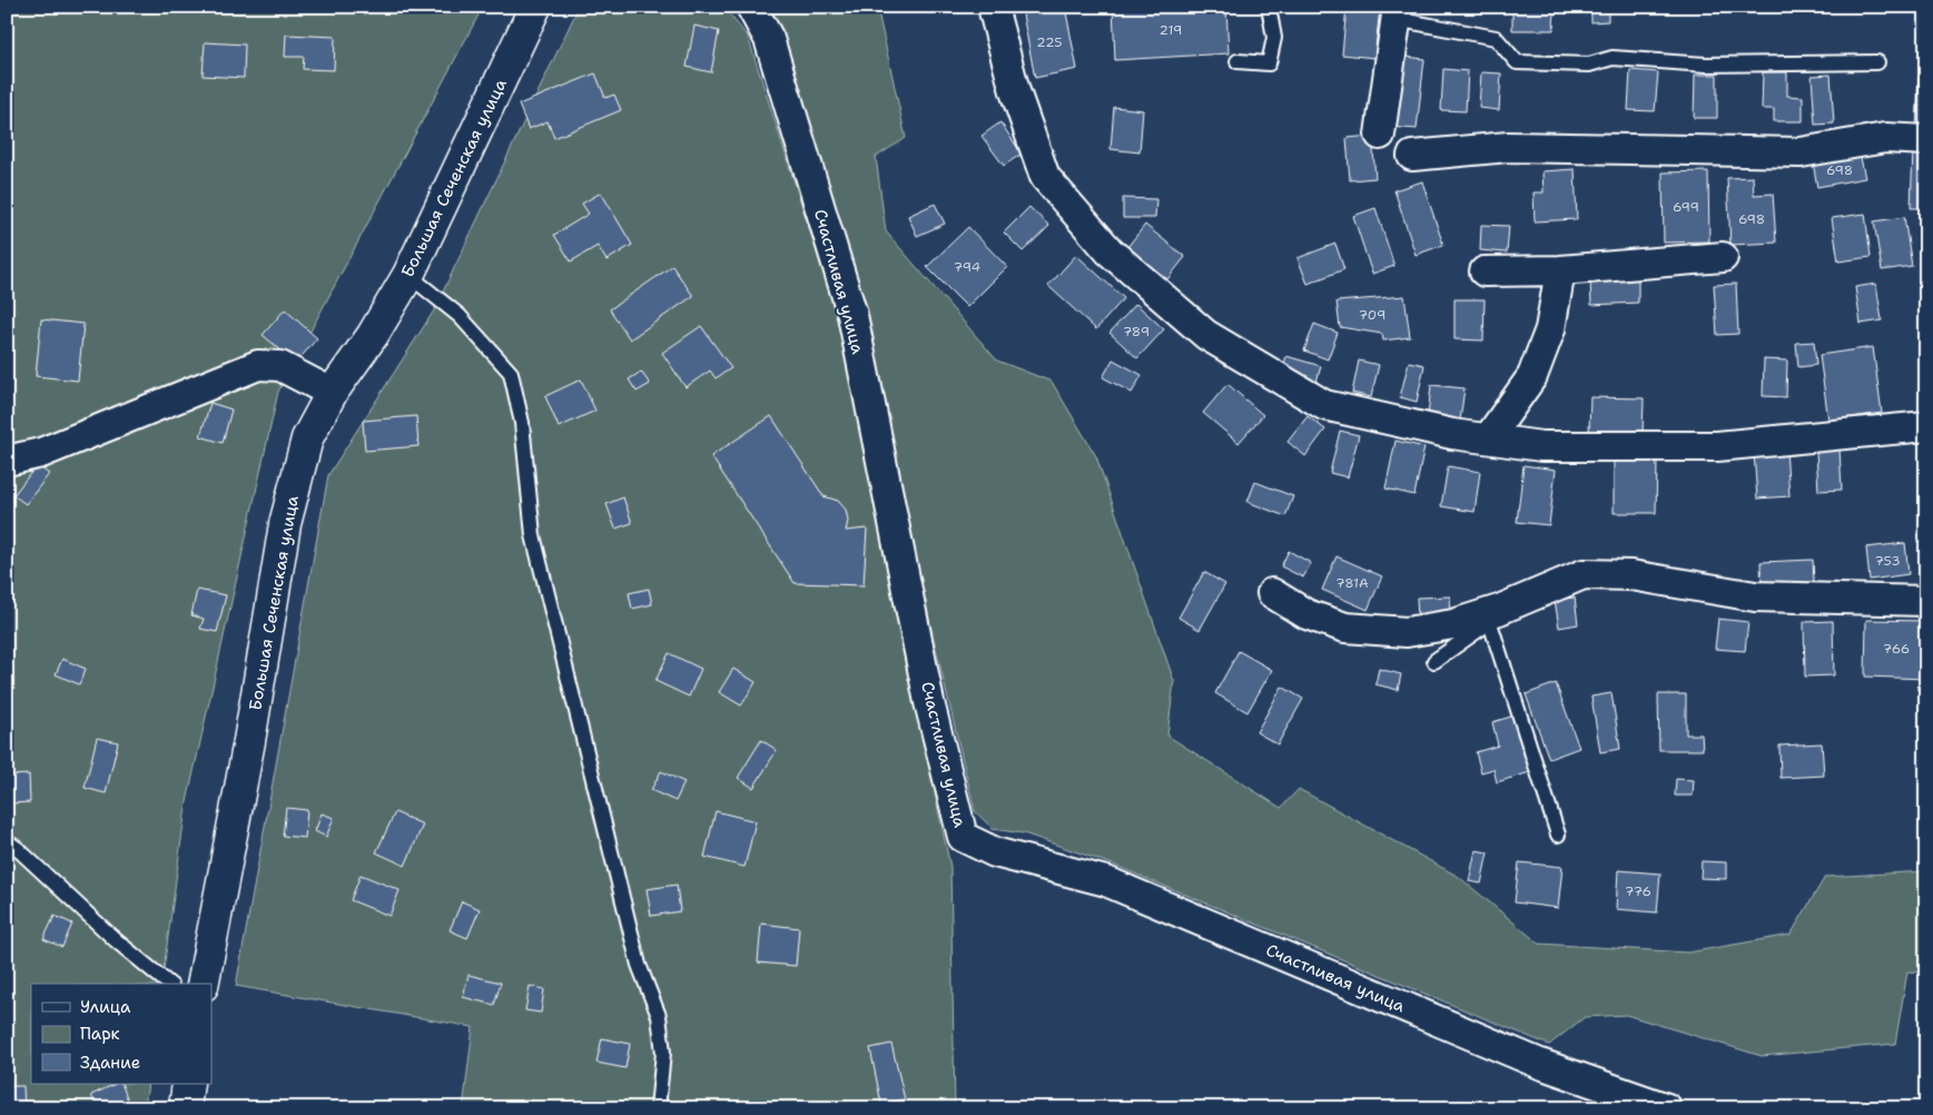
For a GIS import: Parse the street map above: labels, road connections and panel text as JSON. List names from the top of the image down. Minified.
{"streets":{"street":["Большая Сеченская улица","Счастливая улица"]},"house_numbers":["219","225","698","699","698","794","709","789","753","781А","766","776"],"legend":["Улица","Парк","Здание"]}
